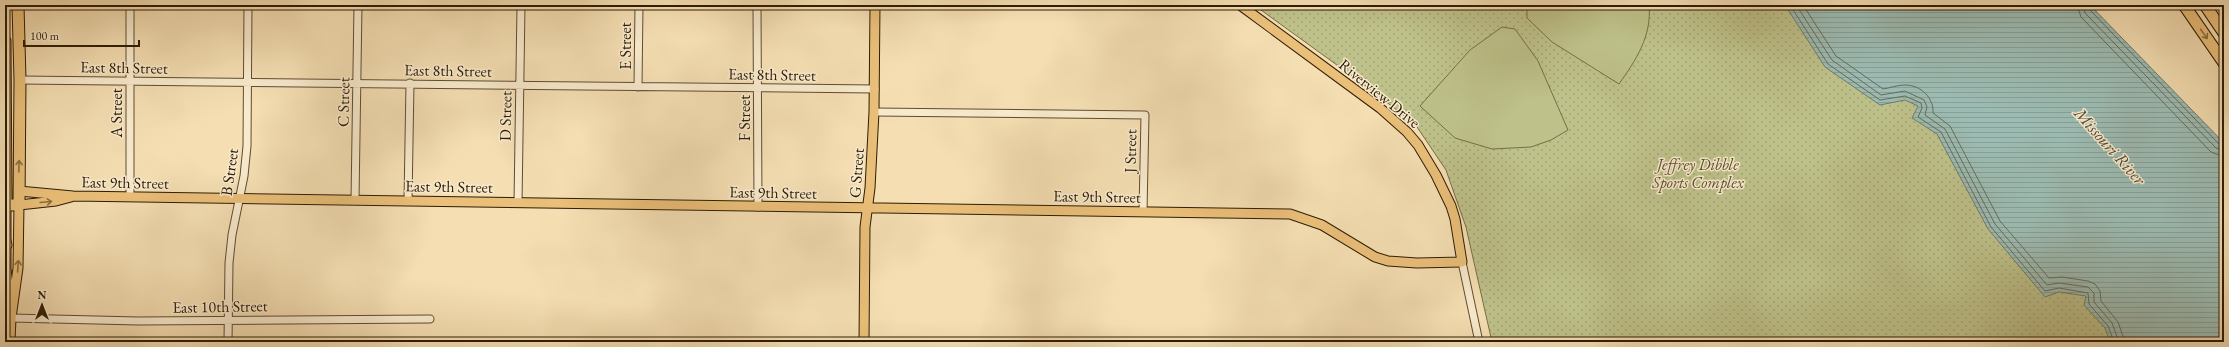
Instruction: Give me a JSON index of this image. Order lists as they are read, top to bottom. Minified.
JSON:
{"streets":{"main road":["Riverview Drive","G Street","East 9th Street"],"street":["E Street","East 8th Street","C Street","A Street","D Street","F Street","J Street","B Street","East 10th Street"]},"crossings":[["E Street","East 8th Street"],["East 8th Street","C Street"],["East 8th Street","A Street"],["East 8th Street","D Street"],["East 8th Street","F Street"],["East 8th Street","B Street"],["East 8th Street","G Street"],["Riverview Drive","East 9th Street"],["C Street","East 9th Street"],["A Street","East 9th Street"],["D Street","East 9th Street"],["F Street","East 9th Street"],["J Street","G Street"],["J Street","East 9th Street"],["B Street","East 9th Street"],["B Street","East 10th Street"],["G Street","East 9th Street"]],"water":["Missouri River"],"parks":["Jeffrey Dibble Sports Complex"],"scale_bar":"100 m","north":"top"}
